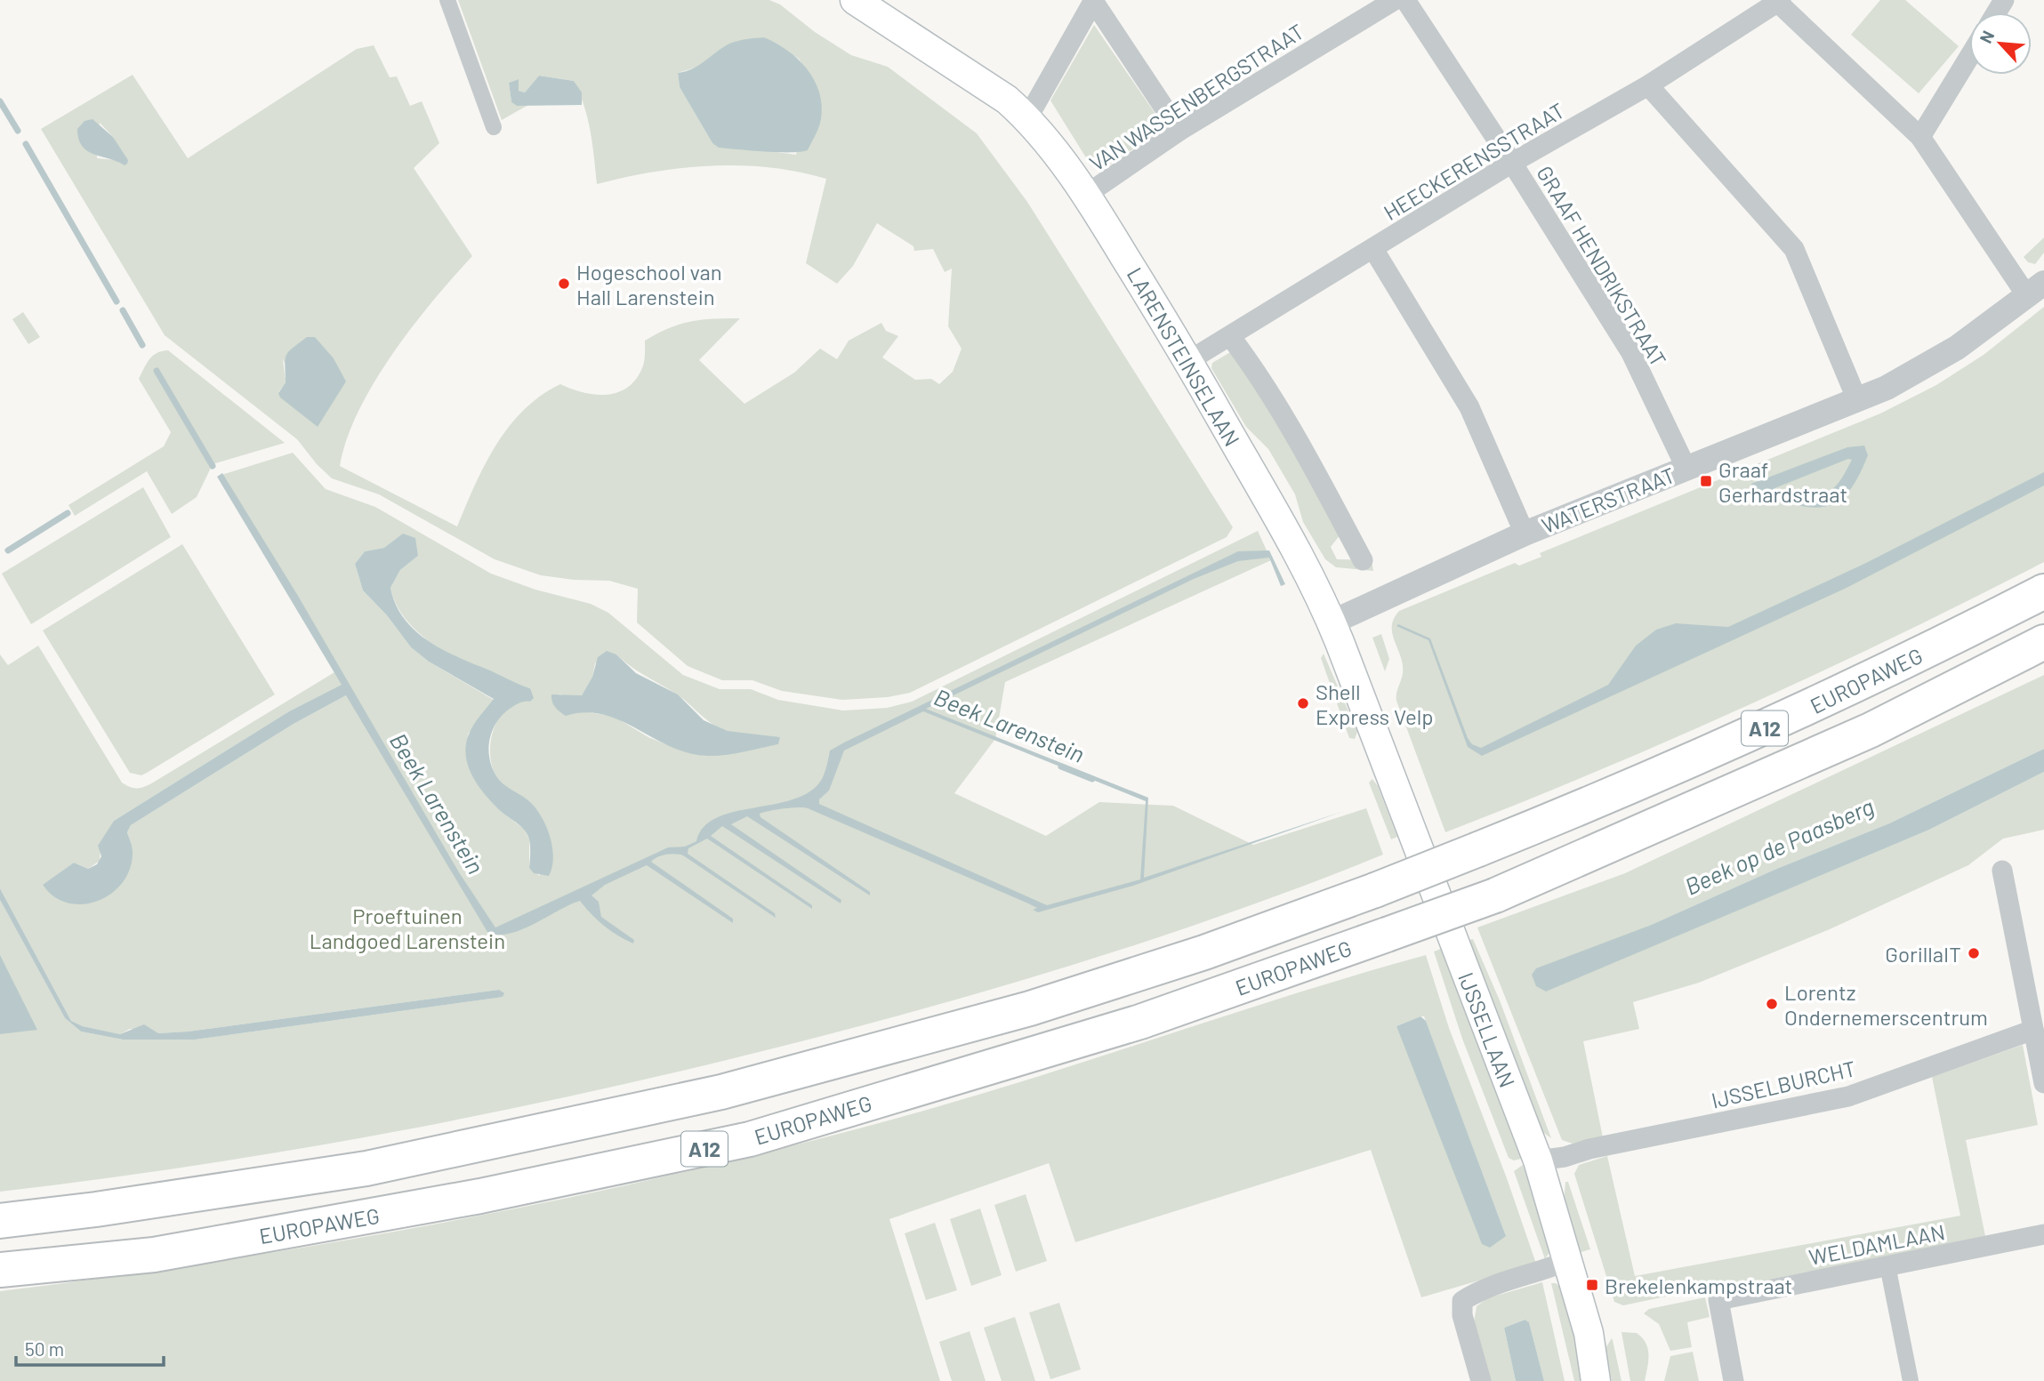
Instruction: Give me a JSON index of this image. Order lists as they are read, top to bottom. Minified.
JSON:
{"streets":{"highway":["EUROPAWEG","A12"],"main road":["LARENSTEINSELAAN","IJSSELLAAN"],"street":["VAN WASSENBERGSTRAAT","HEECKERENSSTRAAT","GRAAF HENDRIKSTRAAT","WATERSTRAAT","IJSSELBURCHT","WELDAMLAAN"]},"crossings":[["VAN WASSENBERGSTRAAT","LARENSTEINSELAAN"],["HEECKERENSSTRAAT","GRAAF HENDRIKSTRAAT"],["HEECKERENSSTRAAT","LARENSTEINSELAAN"],["GRAAF HENDRIKSTRAAT","WATERSTRAAT"],["LARENSTEINSELAAN","WATERSTRAAT"],["LARENSTEINSELAAN","IJSSELLAAN"],["IJSSELLAAN","IJSSELBURCHT"]],"water":["Beek Larenstein","Beek op de Paasberg"],"parks":["Proeftuinen Landgoed Larenstein"],"places":{"other":["Hogeschool van Hall Larenstein","Shell Express Velp","GorillaIT","Lorentz Ondernemerscentrum"],"transit":["Graaf Gerhardstraat","Brekelenkampstraat"]},"scale_bar":"50 m","north":"top left"}
